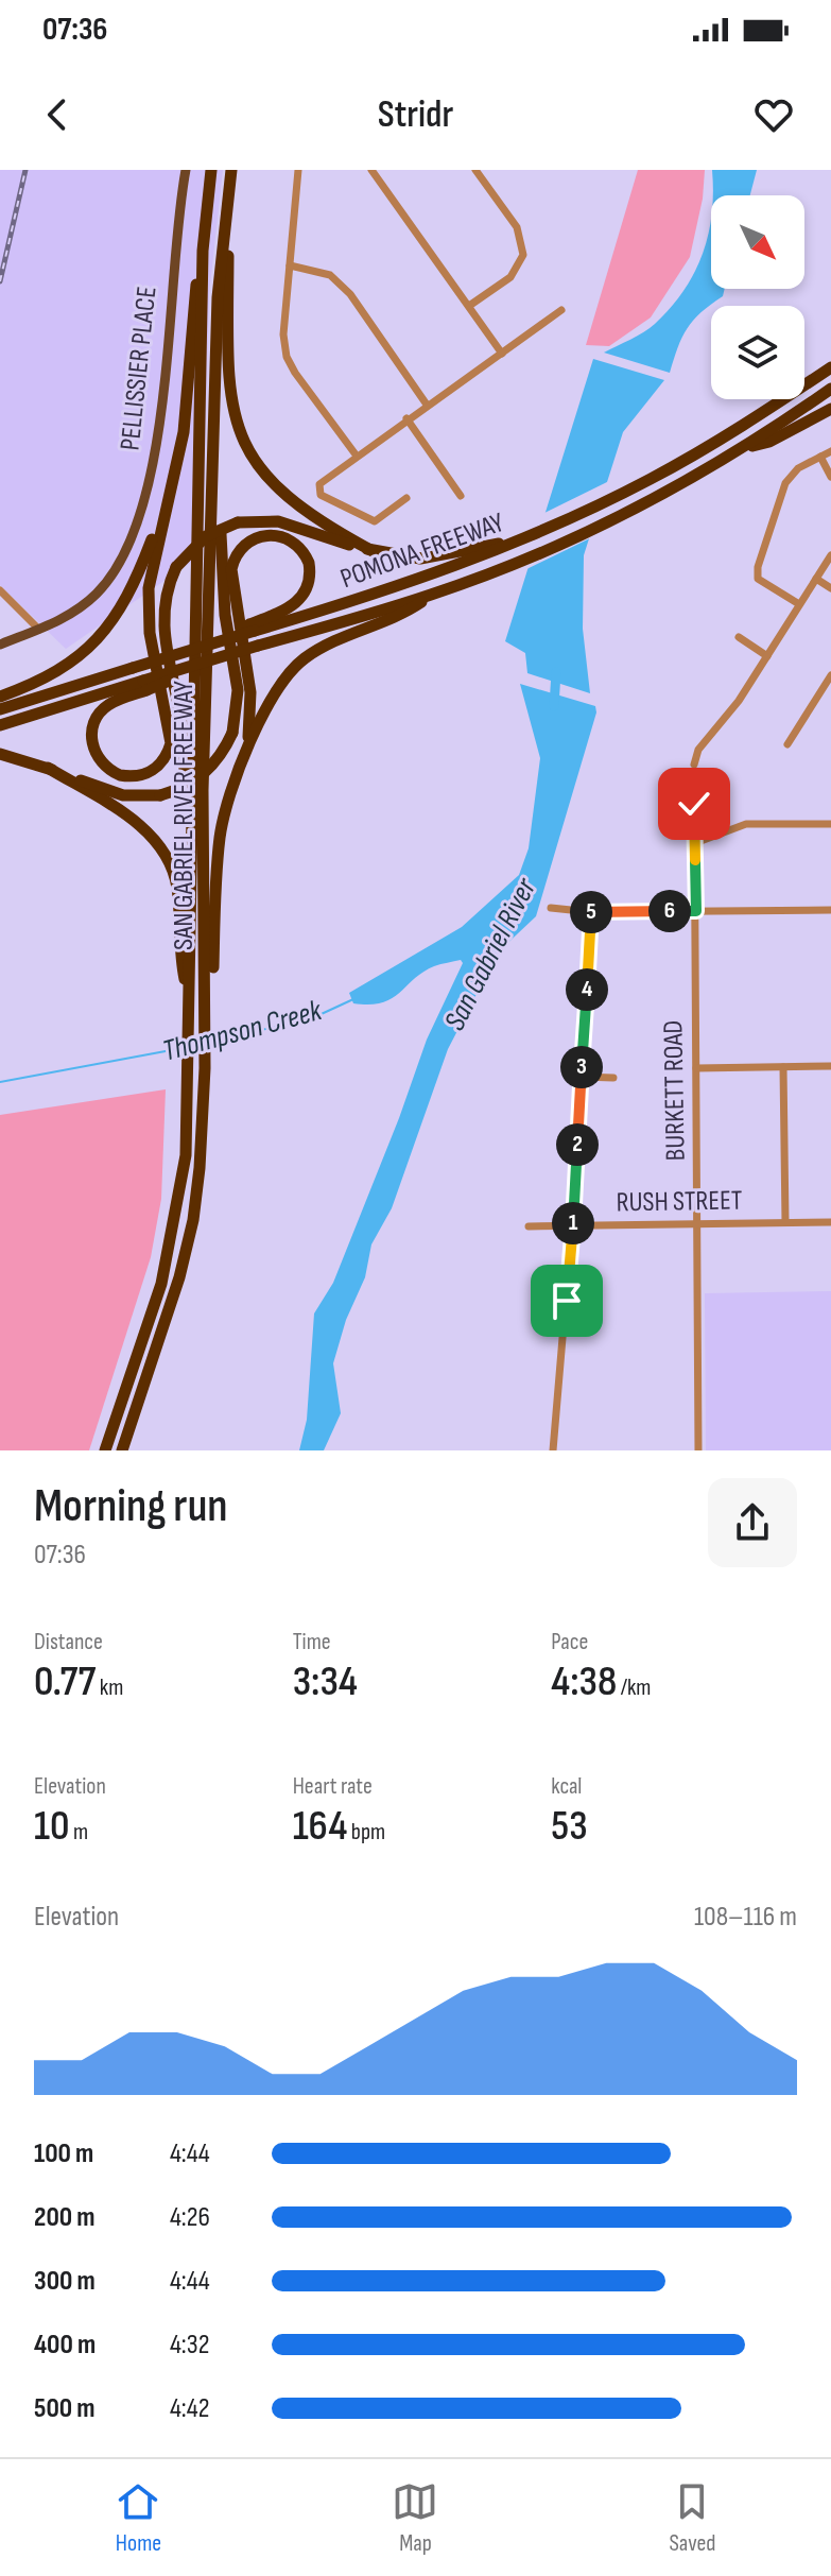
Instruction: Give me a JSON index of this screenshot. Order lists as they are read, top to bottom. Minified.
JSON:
{"streets":{"highway":["POMONA FREEWAY","SAN GABRIEL RIVER FREEWAY"],"main road":["PELLISSIER PLACE"],"street":["BURKETT ROAD","RUSH STREET"]},"crossings":[["BURKETT ROAD","RUSH STREET"]],"water":["San Gabriel River","Thompson Creek"],"north":"bottom right","page":{"status":"07:36","header":"Stridr","pins":["6","5","4","3","2","1"],"heading":["Morning run","07:36"],"stats":[["Distance","0.77 km"],["Time","3:34"],["Pace","4:38 /km"],["Elevation","10 m"],["Heart rate","164 bpm"],["kcal","53"]],"chart":["Elevation","108–116 m"],"list":[{"name":"100 m","note":"4:44"},{"name":"200 m","note":"4:26"},{"name":"300 m","note":"4:44"},{"name":"400 m","note":"4:32"},{"name":"500 m","note":"4:42"}],"tabs":["Home","Map","Saved"]}}
